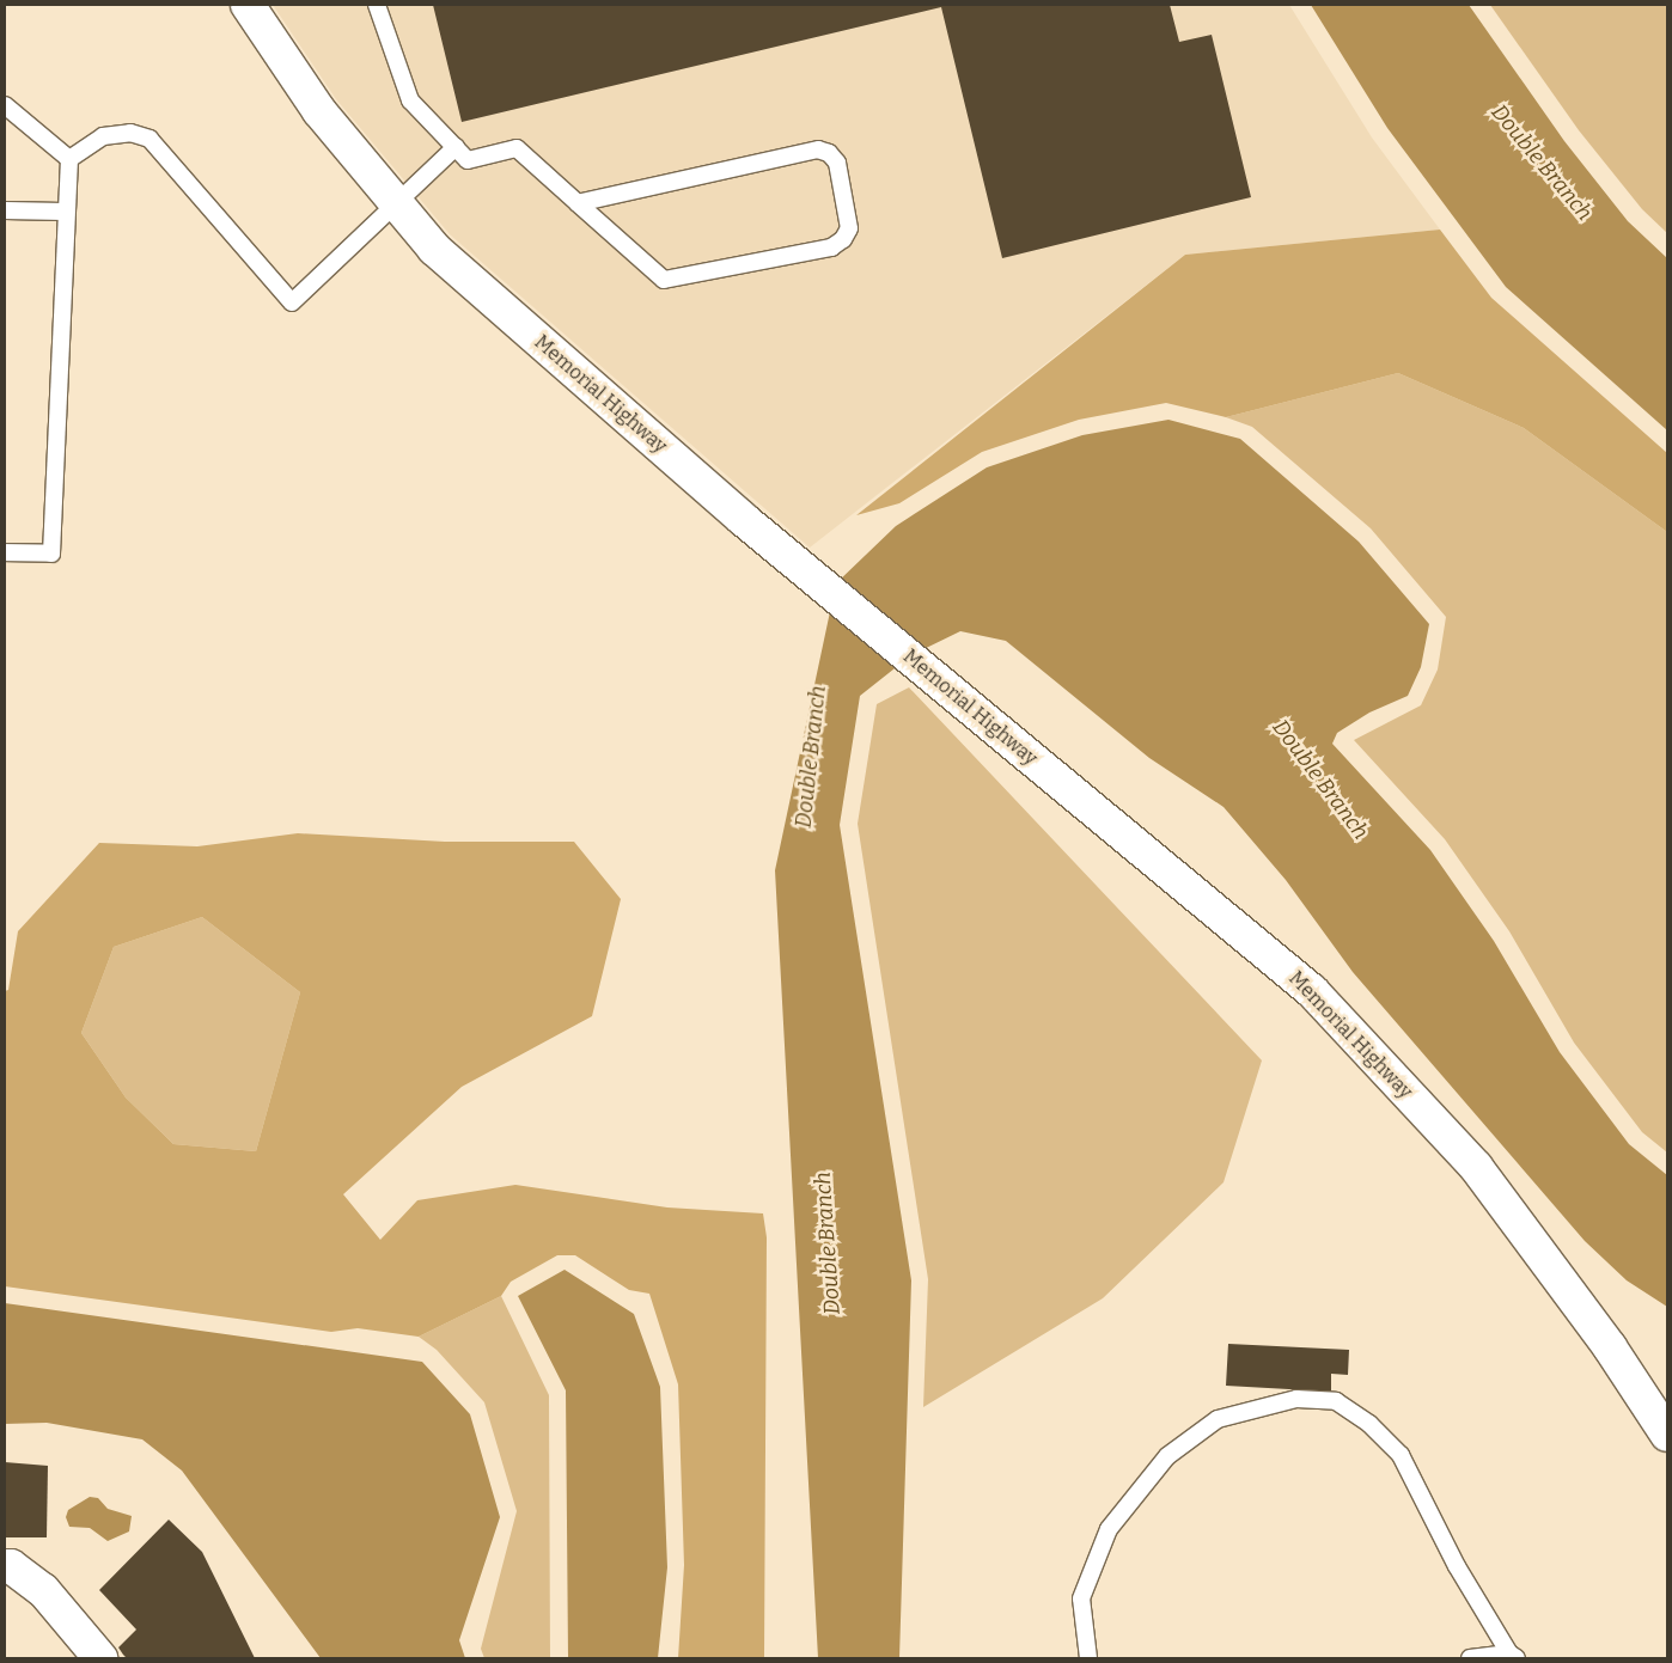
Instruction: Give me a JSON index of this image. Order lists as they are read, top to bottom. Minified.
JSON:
{"streets":{"street":["Memorial Highway"]},"water":["Double Branch"]}
